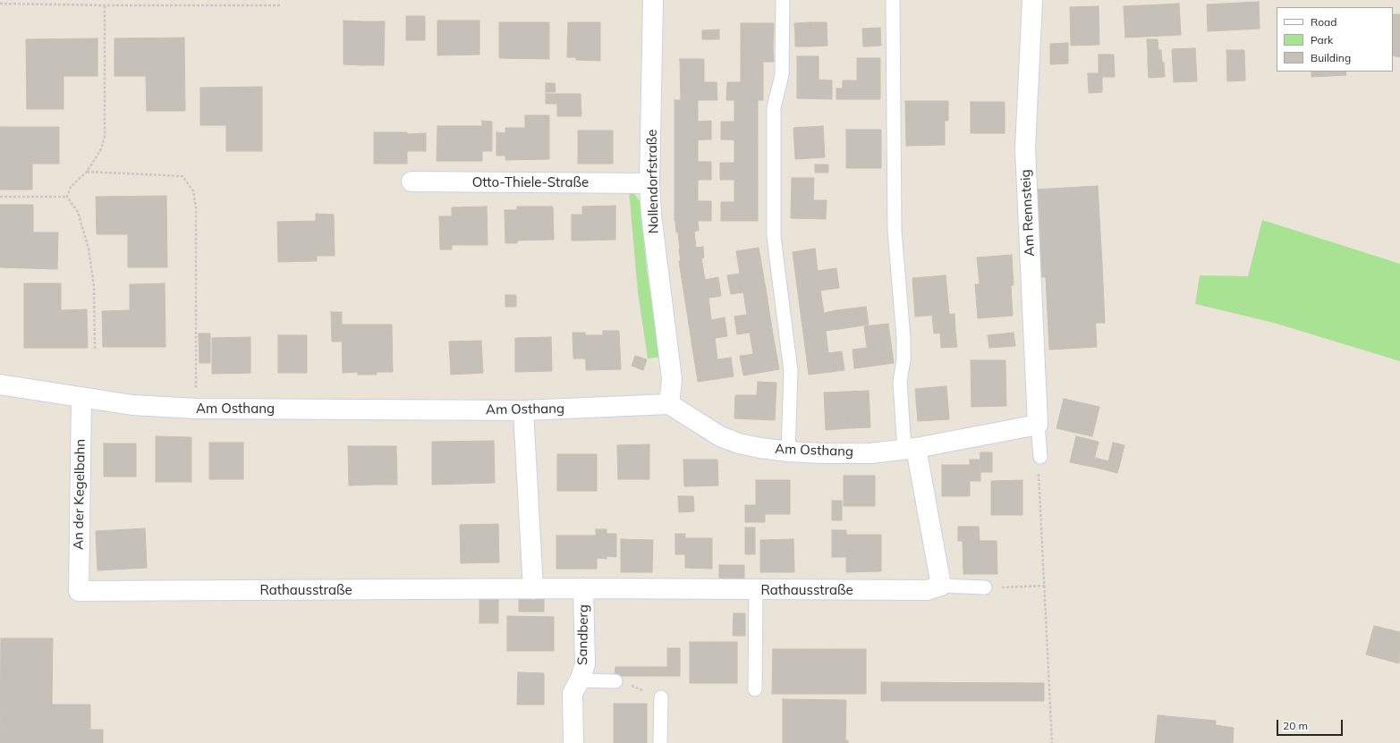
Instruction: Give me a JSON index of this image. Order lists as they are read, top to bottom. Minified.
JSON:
{"streets":{"street":["Nollendorfstraße","Otto-Thiele-Straße","Am Rennsteig","Am Osthang","An der Kegelbahn","Rathausstraße","Sandberg"]},"crossings":[["Nollendorfstraße","Otto-Thiele-Straße"],["Nollendorfstraße","Am Osthang"],["Am Rennsteig","Am Osthang"],["Am Osthang","An der Kegelbahn"],["An der Kegelbahn","Rathausstraße"],["Rathausstraße","Sandberg"]],"legend":["Road","Park","Building"],"scale_bar":"20 m"}
